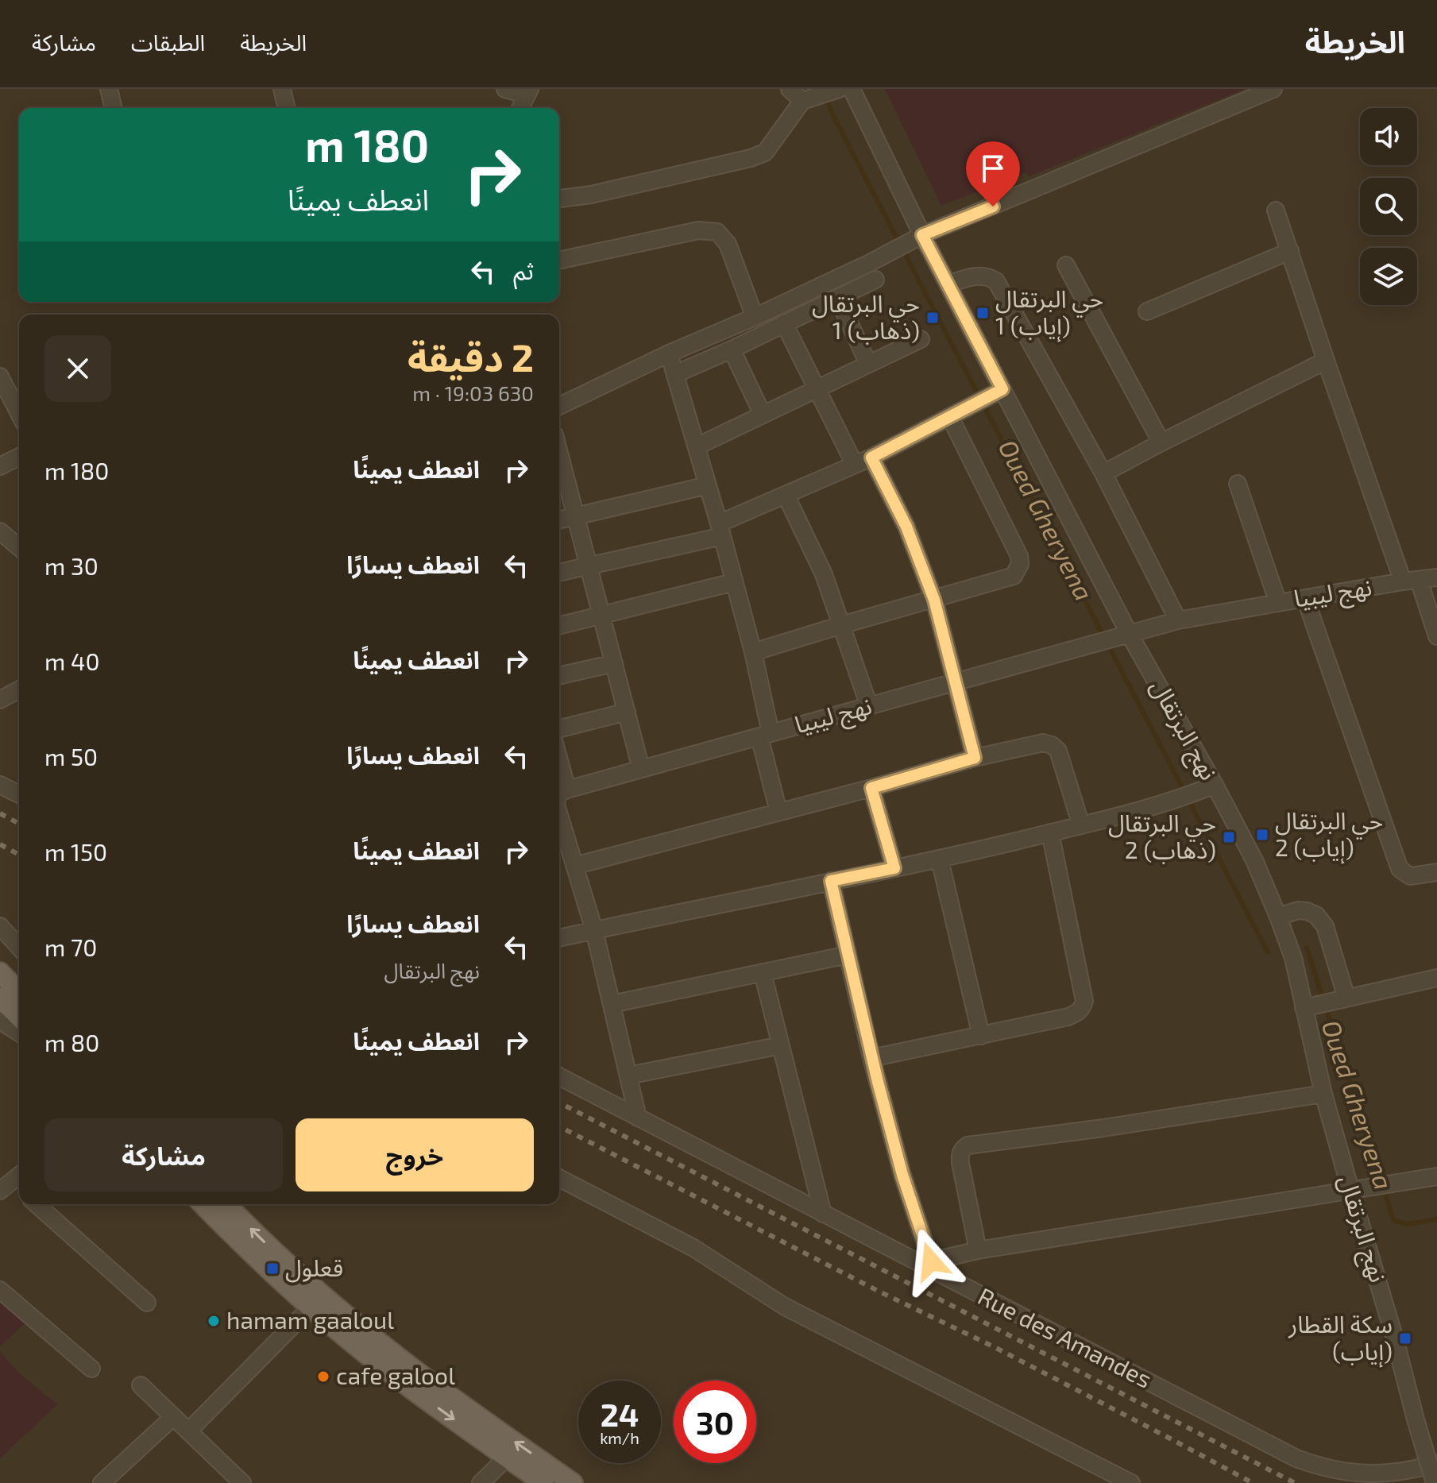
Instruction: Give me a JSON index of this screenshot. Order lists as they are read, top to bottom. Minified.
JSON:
{"streets":{"street":["نهج ليبيا","نهج البرتقال","Rue des Amandes"]},"crossings":[["نهج ليبيا","نهج البرتقال"]],"water":["Oued Gheryena"],"places":{"transit":["حي البرتقال 1 (إياب)","حي البرتقال 1 (ذهاب)","حي البرتقال 2 (إياب)","حي البرتقال 2 (ذهاب)","قعلول","سكة القطار (إياب)"],"other":["hamam gaaloul","cafe galool"]},"page":{"header":"الخريطة","nav":["الخريطة","الطبقات","مشاركة"],"turn":["180 m","انعطف يمينًا"],"then":"ثم","heading":["2 دقيقة","630 m · 19:03"],"list":[{"name":"انعطف يمينًا","value":"180 m"},{"name":"انعطف يسارًا","value":"30 m"},{"name":"انعطف يمينًا","value":"40 m"},{"name":"انعطف يسارًا","value":"50 m"},{"name":"انعطف يمينًا","value":"150 m"},{"name":"انعطف يسارًا","note":"نهج البرتقال","value":"70 m"},{"name":"انعطف يمينًا","value":"80 m"}],"buttons":["خروج","مشاركة"],"speed":"24 km/h","limit":"30"}}
